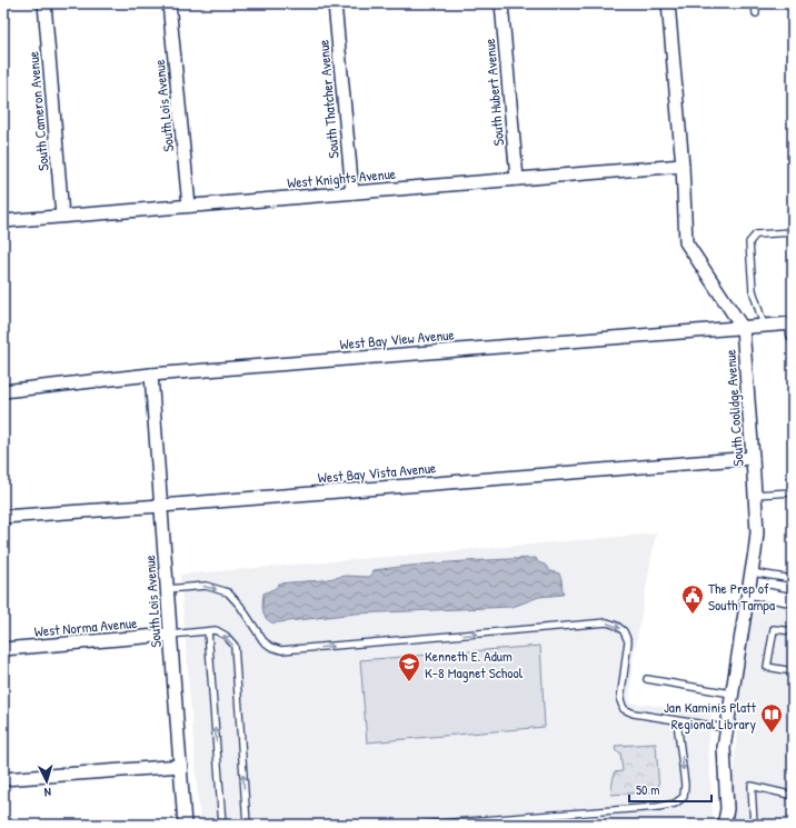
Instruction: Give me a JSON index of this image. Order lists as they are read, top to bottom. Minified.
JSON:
{"streets":{"street":["South Hubert Avenue","South Thatcher Avenue","South Lois Avenue","South Cameron Avenue","West Knights Avenue","West Bay View Avenue","South Coolidge Avenue","West Bay Vista Avenue","West Norma Avenue"]},"crossings":[["South Hubert Avenue","West Knights Avenue"],["South Thatcher Avenue","West Knights Avenue"],["South Lois Avenue","West Knights Avenue"],["South Lois Avenue","West Bay View Avenue"],["South Lois Avenue","West Bay Vista Avenue"],["South Lois Avenue","West Norma Avenue"],["South Cameron Avenue","West Knights Avenue"],["West Knights Avenue","South Coolidge Avenue"],["West Bay View Avenue","South Coolidge Avenue"],["South Coolidge Avenue","West Bay Vista Avenue"]],"places":{"public building":["The Prep of South Tampa"],"school or university":["Kenneth E. Adum K-8 Magnet School"],"library":["Jan Kaminis Platt Regional Library"]},"scale_bar":"50 m","north":"bottom"}
